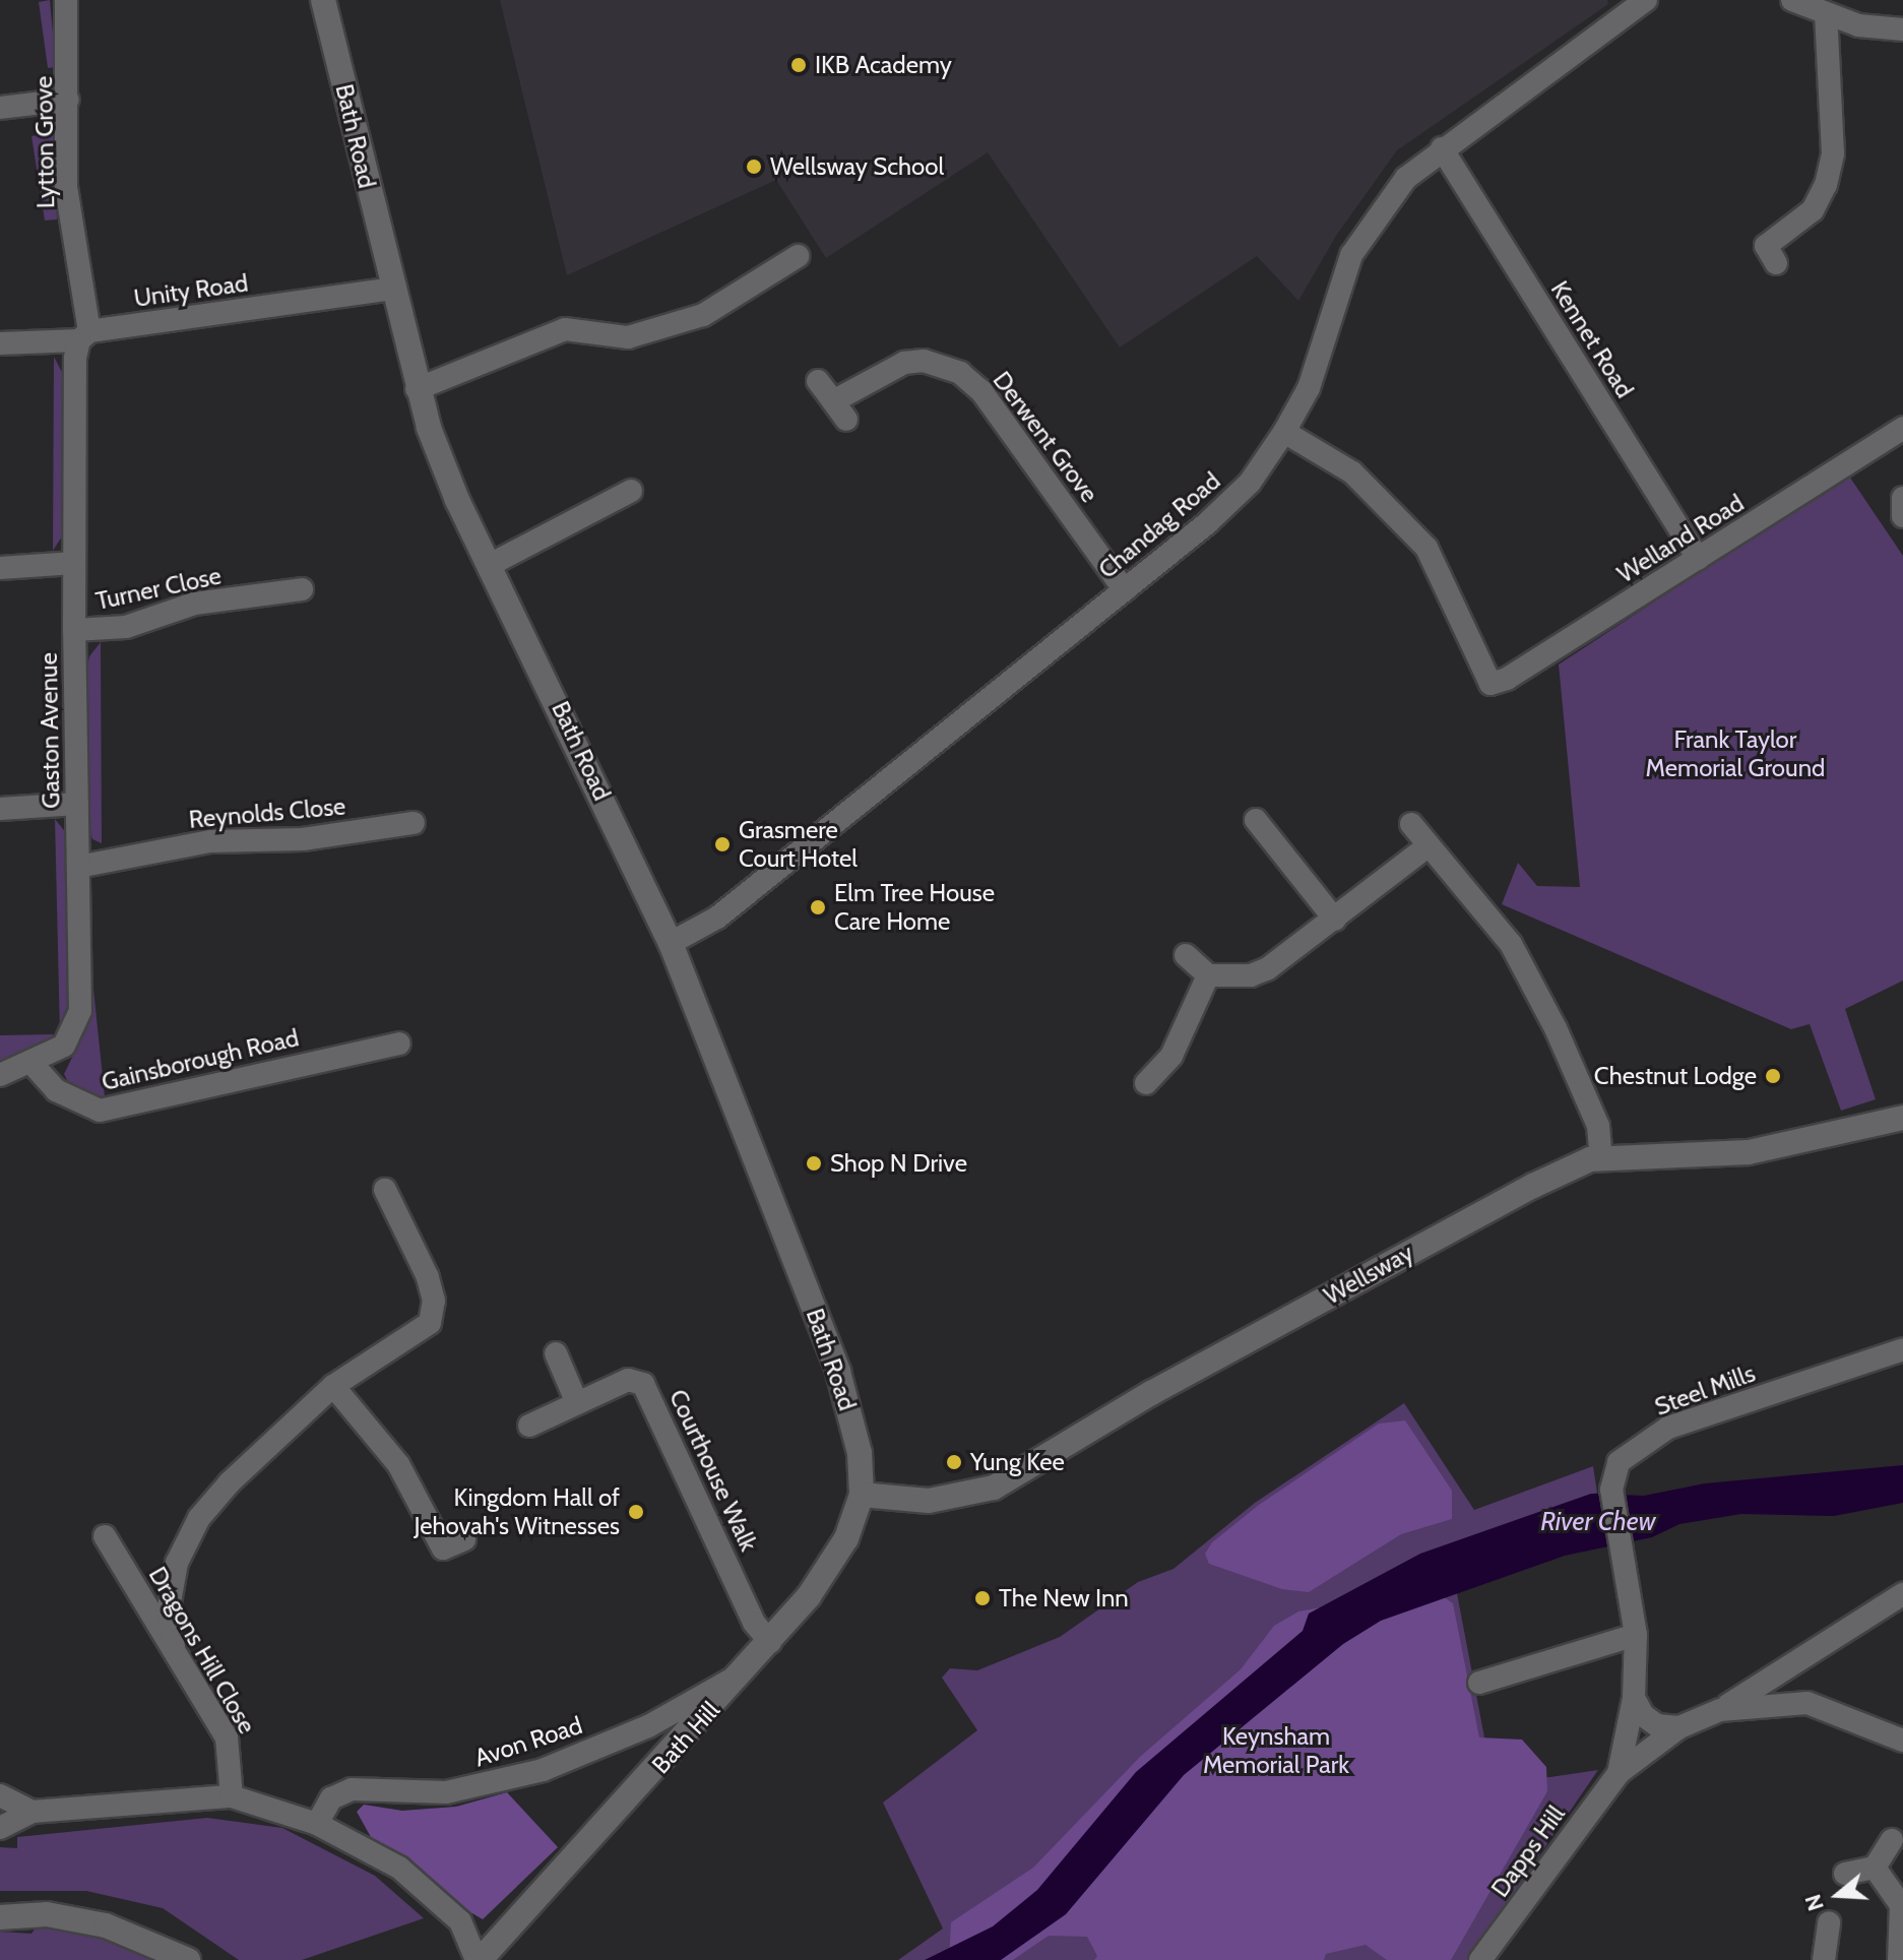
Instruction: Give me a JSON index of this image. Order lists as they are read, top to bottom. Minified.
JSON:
{"streets":{"main road":["Bath Road","Wellsway","Bath Hill"],"street":["Lytton Grove","Unity Road","Kennet Road","Derwent Grove","Chandag Road","Welland Road","Turner Close","Gaston Avenue","Reynolds Close","Gainsborough Road","Steel Mills","Courthouse Walk","Dragons Hill Close","Avon Road","Dapps Hill"]},"crossings":[["Bath Road","Unity Road"],["Bath Road","Chandag Road"],["Bath Road","Wellsway"],["Bath Road","Bath Hill"],["Lytton Grove","Unity Road"],["Lytton Grove","Gaston Avenue"],["Unity Road","Gaston Avenue"],["Kennet Road","Chandag Road"],["Kennet Road","Welland Road"],["Derwent Grove","Chandag Road"],["Chandag Road","Welland Road"],["Turner Close","Gaston Avenue"],["Gaston Avenue","Reynolds Close"],["Gaston Avenue","Gainsborough Road"],["Wellsway","Bath Hill"],["Steel Mills","Dapps Hill"],["Courthouse Walk","Bath Hill"],["Bath Hill","Avon Road"]],"water":["River Chew"],"parks":["Frank Taylor Memorial Ground","Keynsham Memorial Park"],"places":["IKB Academy","Wellsway School","Grasmere Court Hotel","Elm Tree House Care Home","Chestnut Lodge","Shop N Drive","Yung Kee","Kingdom Hall of Jehovah's Witnesses","The New Inn"],"north":"left"}
